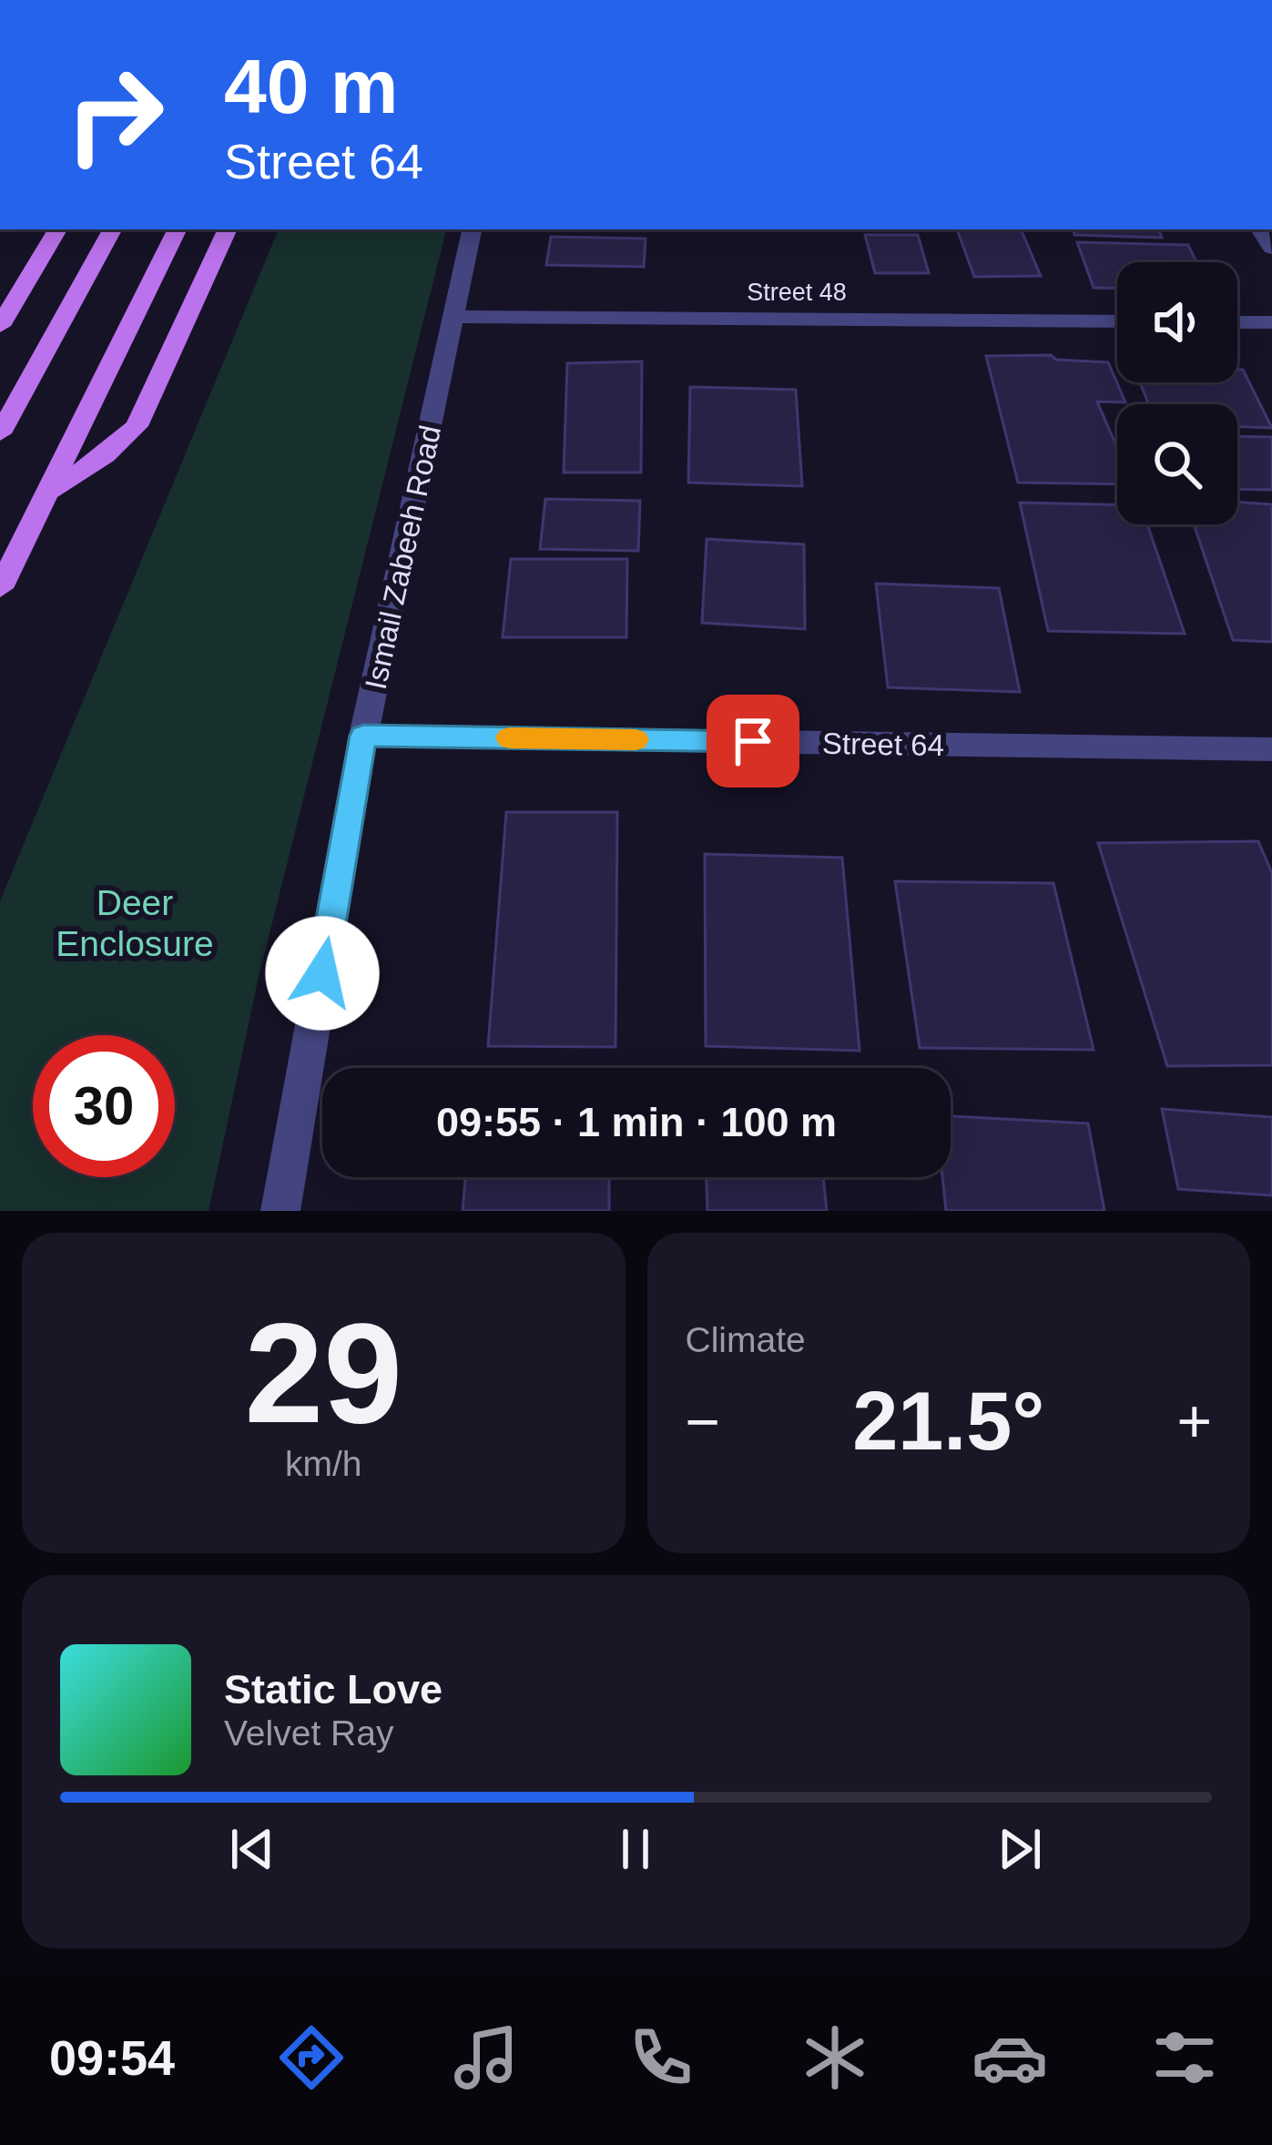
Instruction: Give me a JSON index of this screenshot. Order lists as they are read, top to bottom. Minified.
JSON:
{"streets":{"street":["Street 48","Ismail Zabeeh Road","Street 64"]},"crossings":[["Street 48","Ismail Zabeeh Road"],["Ismail Zabeeh Road","Street 64"]],"parks":["Deer Enclosure"],"page":{"turn":["40 m","Street 64"],"limit":"30","trip":"09:55 · 1 min · 100 m","tile":[["29","km/h"],"Climate"],"heat":["−","21.5°","+"],"song":["Static Love","Velvet Ray"],"tabs":"09:54"}}
